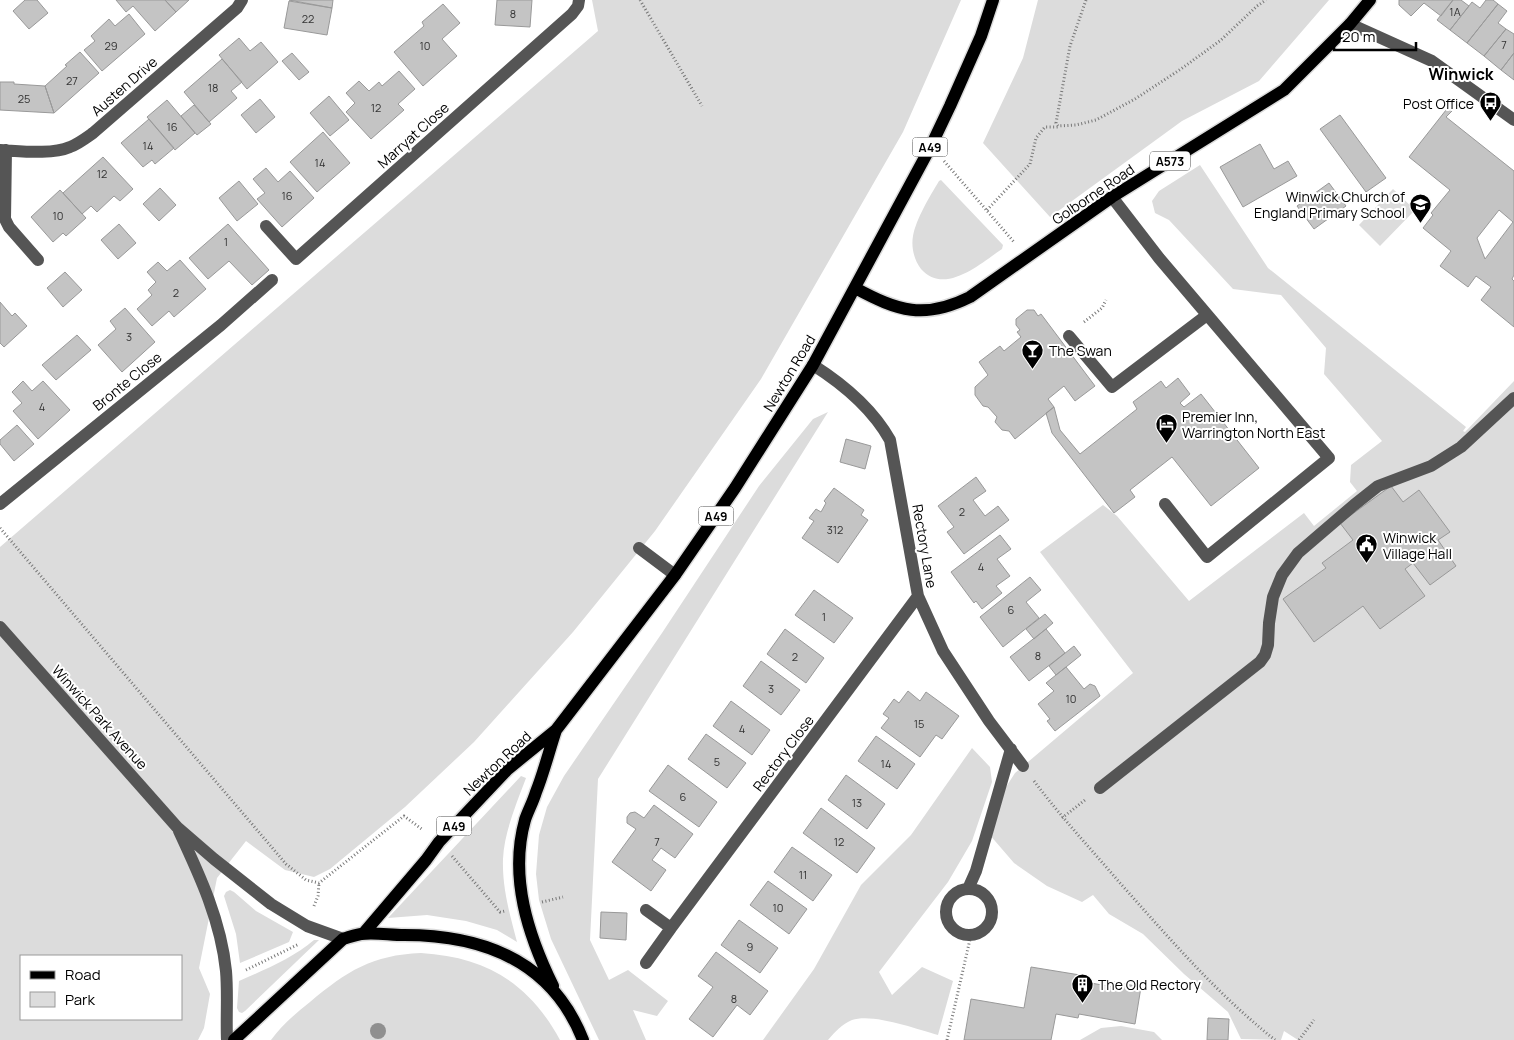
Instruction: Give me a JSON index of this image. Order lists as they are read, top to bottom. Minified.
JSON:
{"streets":{"main road":["A49","A573","Golborne Road","Newton Road"],"street":["Austen Drive","Marryat Close","Bronte Close","Rectory Lane","Winwick Park Avenue","Rectory Close"]},"crossings":[["A49","Newton Road"],["A49","Winwick Park Avenue"],["Golborne Road","Newton Road"],["Newton Road","Rectory Lane"],["Rectory Lane","Rectory Close"]],"districts":["Winwick"],"places":{"bus stop":["Post Office"],"school or university":["Winwick Church of England Primary School"],"bar":["The Swan"],"hotel":["Premier Inn, Warrington North East"],"public building":["Winwick Village Hall"],"building":["The Old Rectory"]},"house_numbers":["1A","8","22","7","29","10","27","18","25","12","16","14","14","12","16","10","1","2","3","4","2","312","4","6","1","8","2","3","10","15","4","5","14","6","13","7","12","11","10","9","8"],"legend":["Road","Park"],"scale_bar":"20 m"}
